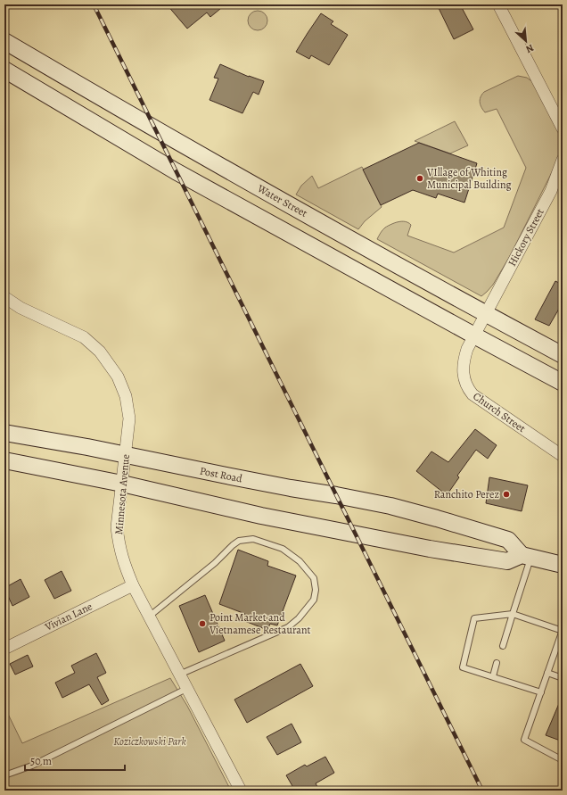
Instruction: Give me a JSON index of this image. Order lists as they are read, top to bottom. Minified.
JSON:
{"streets":{"main road":["Water Street","Post Road"],"street":["Hickory Street","Church Street","Minnesota Avenue","Vivian Lane"]},"crossings":[["Water Street","Hickory Street"],["Water Street","Church Street"],["Hickory Street","Church Street"],["Post Road","Minnesota Avenue"],["Minnesota Avenue","Vivian Lane"]],"parks":["Koziczkowski Park"],"places":["VIllage of Whiting Municipal Building","Ranchito Perez","Point Market and Vietnamese Restaurant"],"scale_bar":"50 m","north":"bottom right"}
